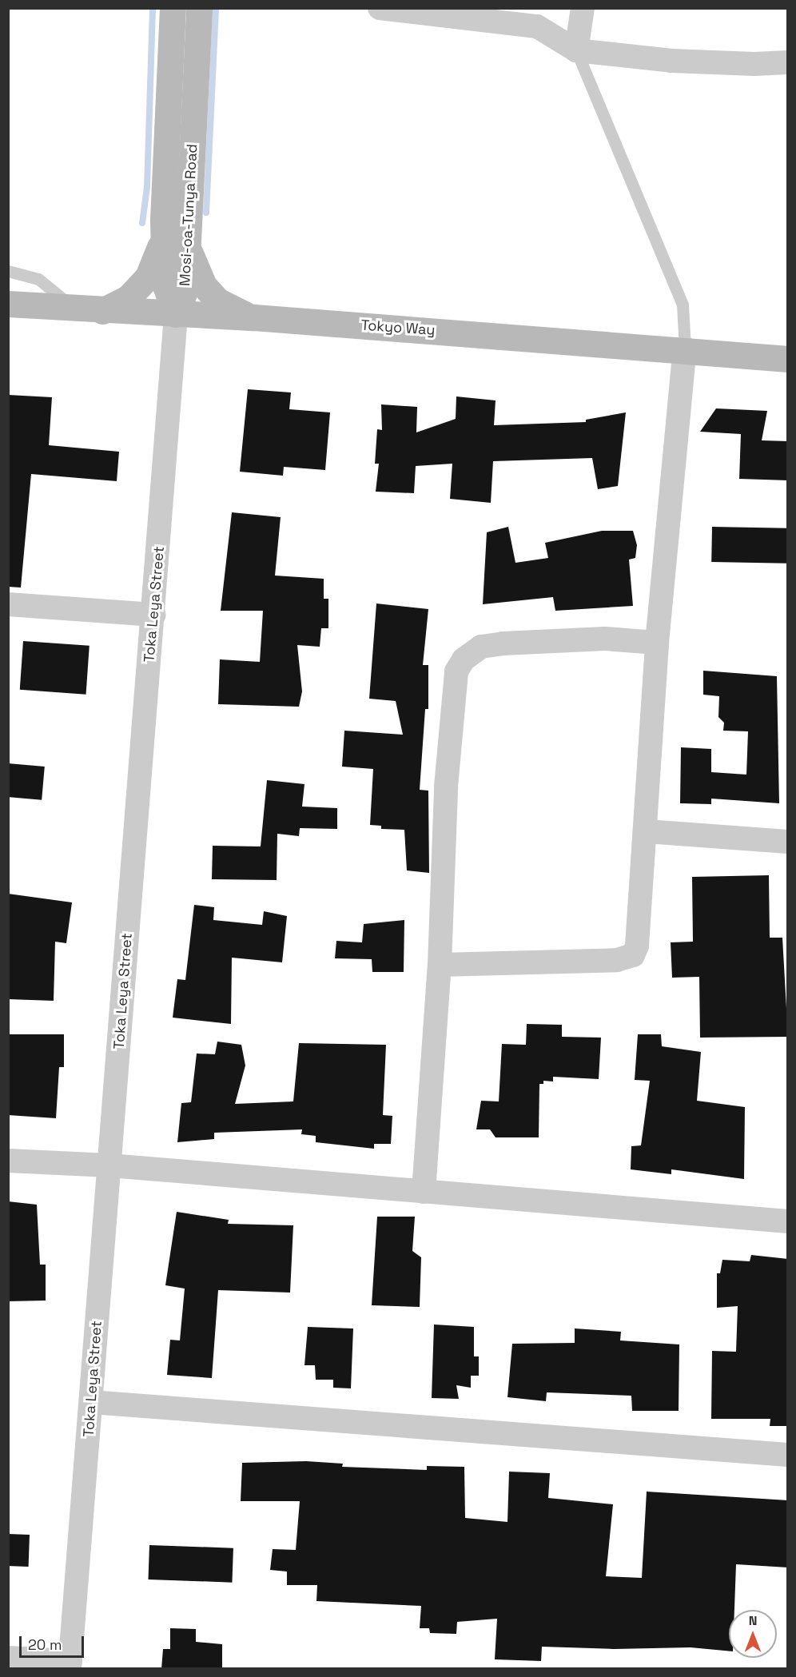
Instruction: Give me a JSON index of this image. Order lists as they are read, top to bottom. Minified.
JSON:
{"streets":{"main road":["Mosi-oa-Tunya Road","Tokyo Way"],"street":["Toka Leya Street"]},"crossings":[["Mosi-oa-Tunya Road","Tokyo Way"],["Mosi-oa-Tunya Road","Toka Leya Street"],["Tokyo Way","Toka Leya Street"]],"scale_bar":"20 m","north":"top"}
